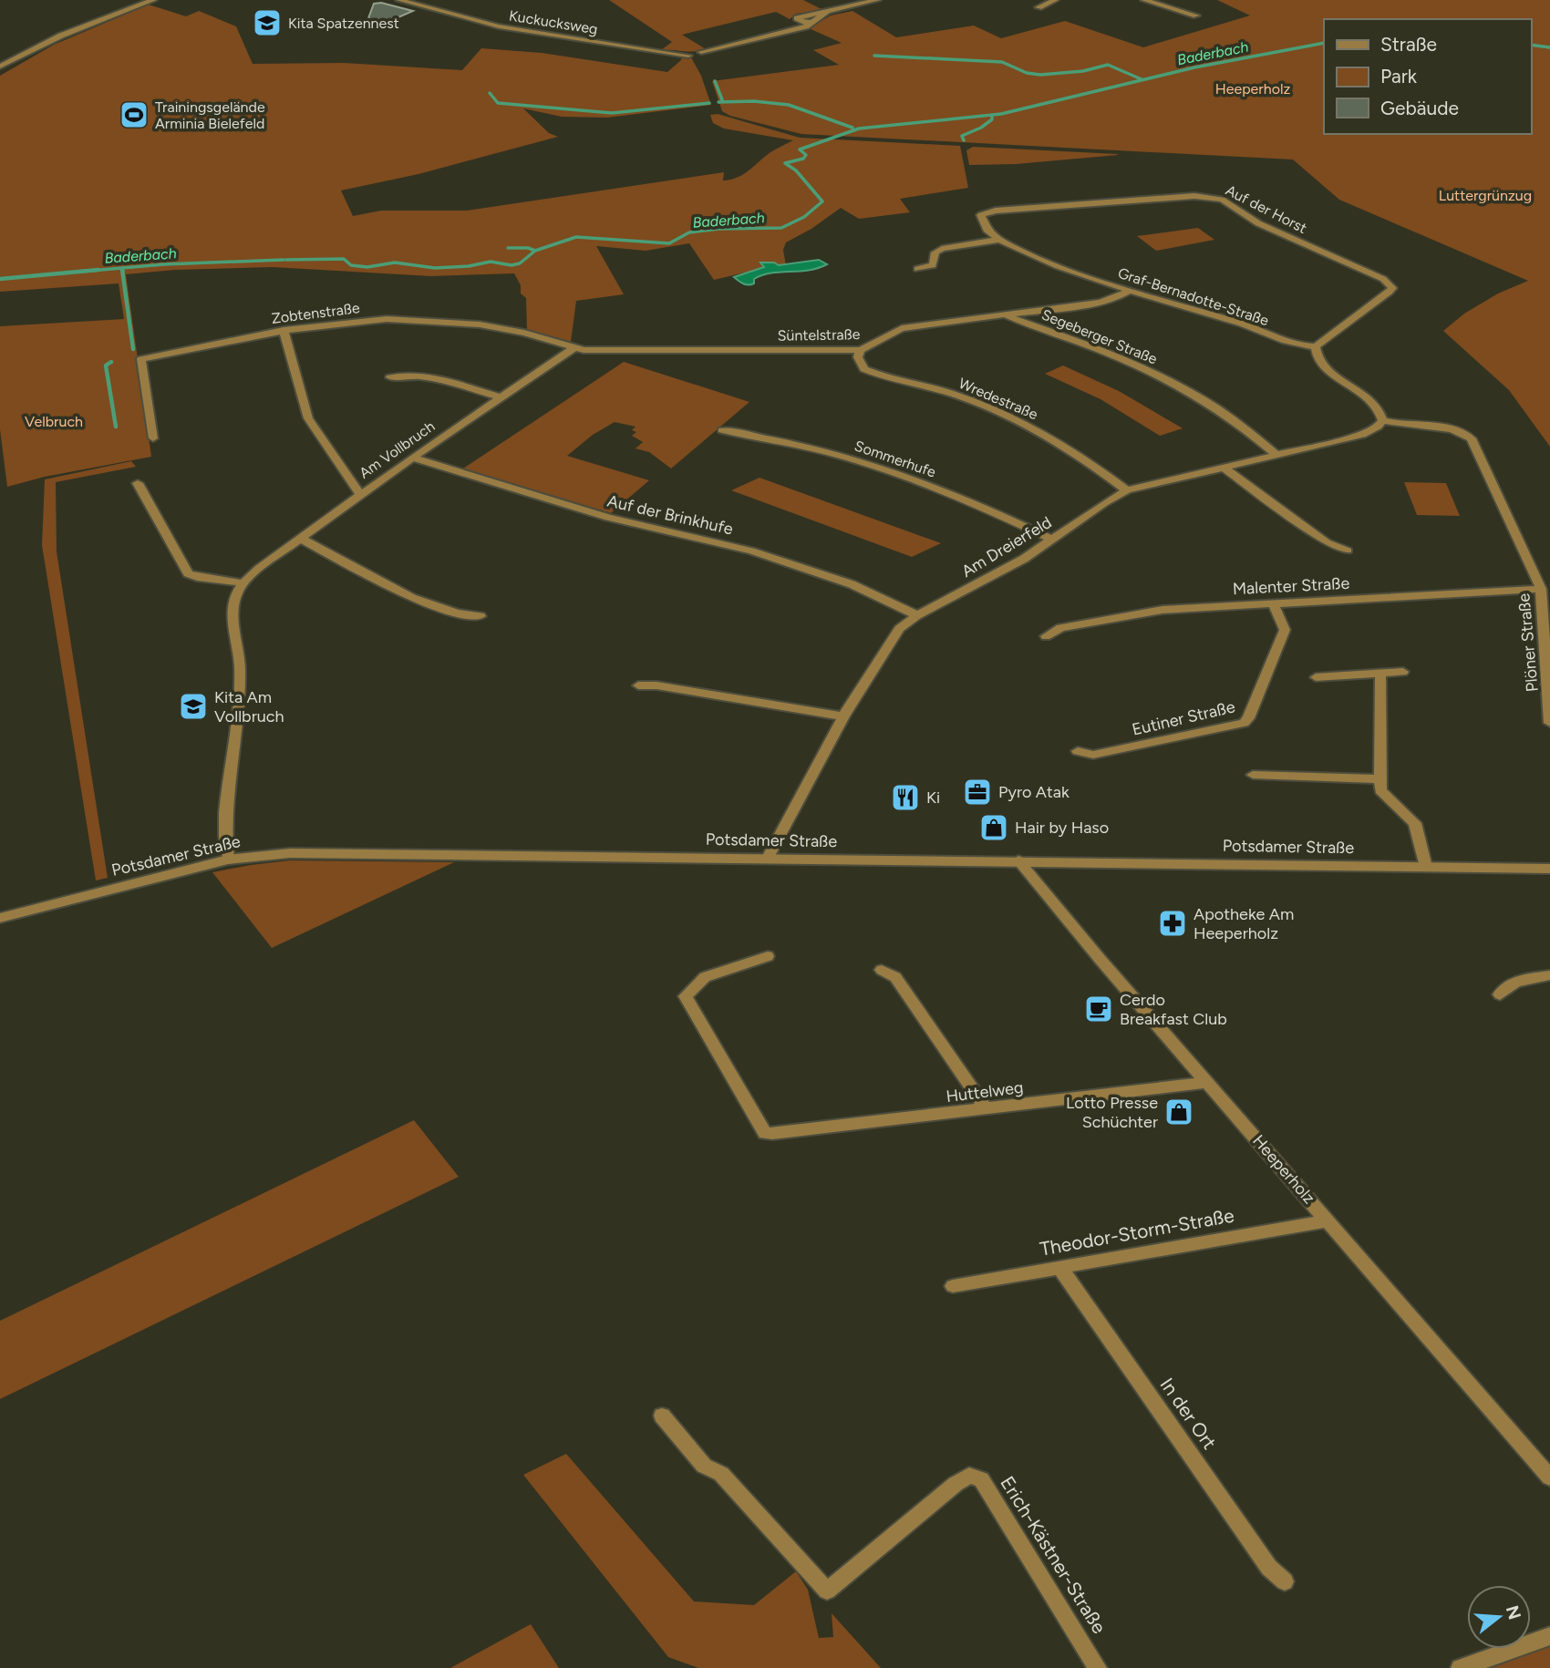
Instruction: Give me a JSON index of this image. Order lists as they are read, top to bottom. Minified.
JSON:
{"streets":{"street":["Kuckucksweg","Auf der Horst","Graf-Bernadotte-Straße","Zobtenstraße","Süntelstraße","Segeberger Straße","Wredestraße","Am Vollbruch","Sommerhufe","Auf der Brinkhufe","Am Dreierfeld","Malenter Straße","Plöner Straße","Eutiner Straße","Potsdamer Straße","Huttelweg","Heeperholz","Theodor-Storm-Straße","In der Ort","Erich-Kästner-Straße"]},"crossings":[["Auf der Horst","Graf-Bernadotte-Straße"],["Graf-Bernadotte-Straße","Süntelstraße"],["Zobtenstraße","Süntelstraße"],["Zobtenstraße","Am Vollbruch"],["Süntelstraße","Segeberger Straße"],["Süntelstraße","Wredestraße"],["Süntelstraße","Am Vollbruch"],["Segeberger Straße","Am Dreierfeld"],["Wredestraße","Am Dreierfeld"],["Am Vollbruch","Auf der Brinkhufe"],["Sommerhufe","Am Dreierfeld"],["Auf der Brinkhufe","Am Dreierfeld"],["Am Dreierfeld","Plöner Straße"],["Am Dreierfeld","Potsdamer Straße"],["Malenter Straße","Plöner Straße"],["Malenter Straße","Eutiner Straße"],["Potsdamer Straße","Heeperholz"],["Huttelweg","Heeperholz"],["Heeperholz","Theodor-Storm-Straße"],["Theodor-Storm-Straße","In der Ort"]],"water":["Baderbach"],"parks":["Heeperholz","Luttergrünzug","Velbruch"],"places":{"school or university":["Kita Spatzennest","Kita Am Vollbruch"],"sports":["Trainingsgelände Arminia Bielefeld"],"office":["Pyro Atak"],"restaurant":["Ki"],"shop":["Hair by Haso","Lotto Presse Schüchter"],"pharmacy":["Apotheke Am Heeperholz"],"cafe":["Cerdo Breakfast Club"]},"legend":["Straße","Park","Gebäude"],"north":"right"}
